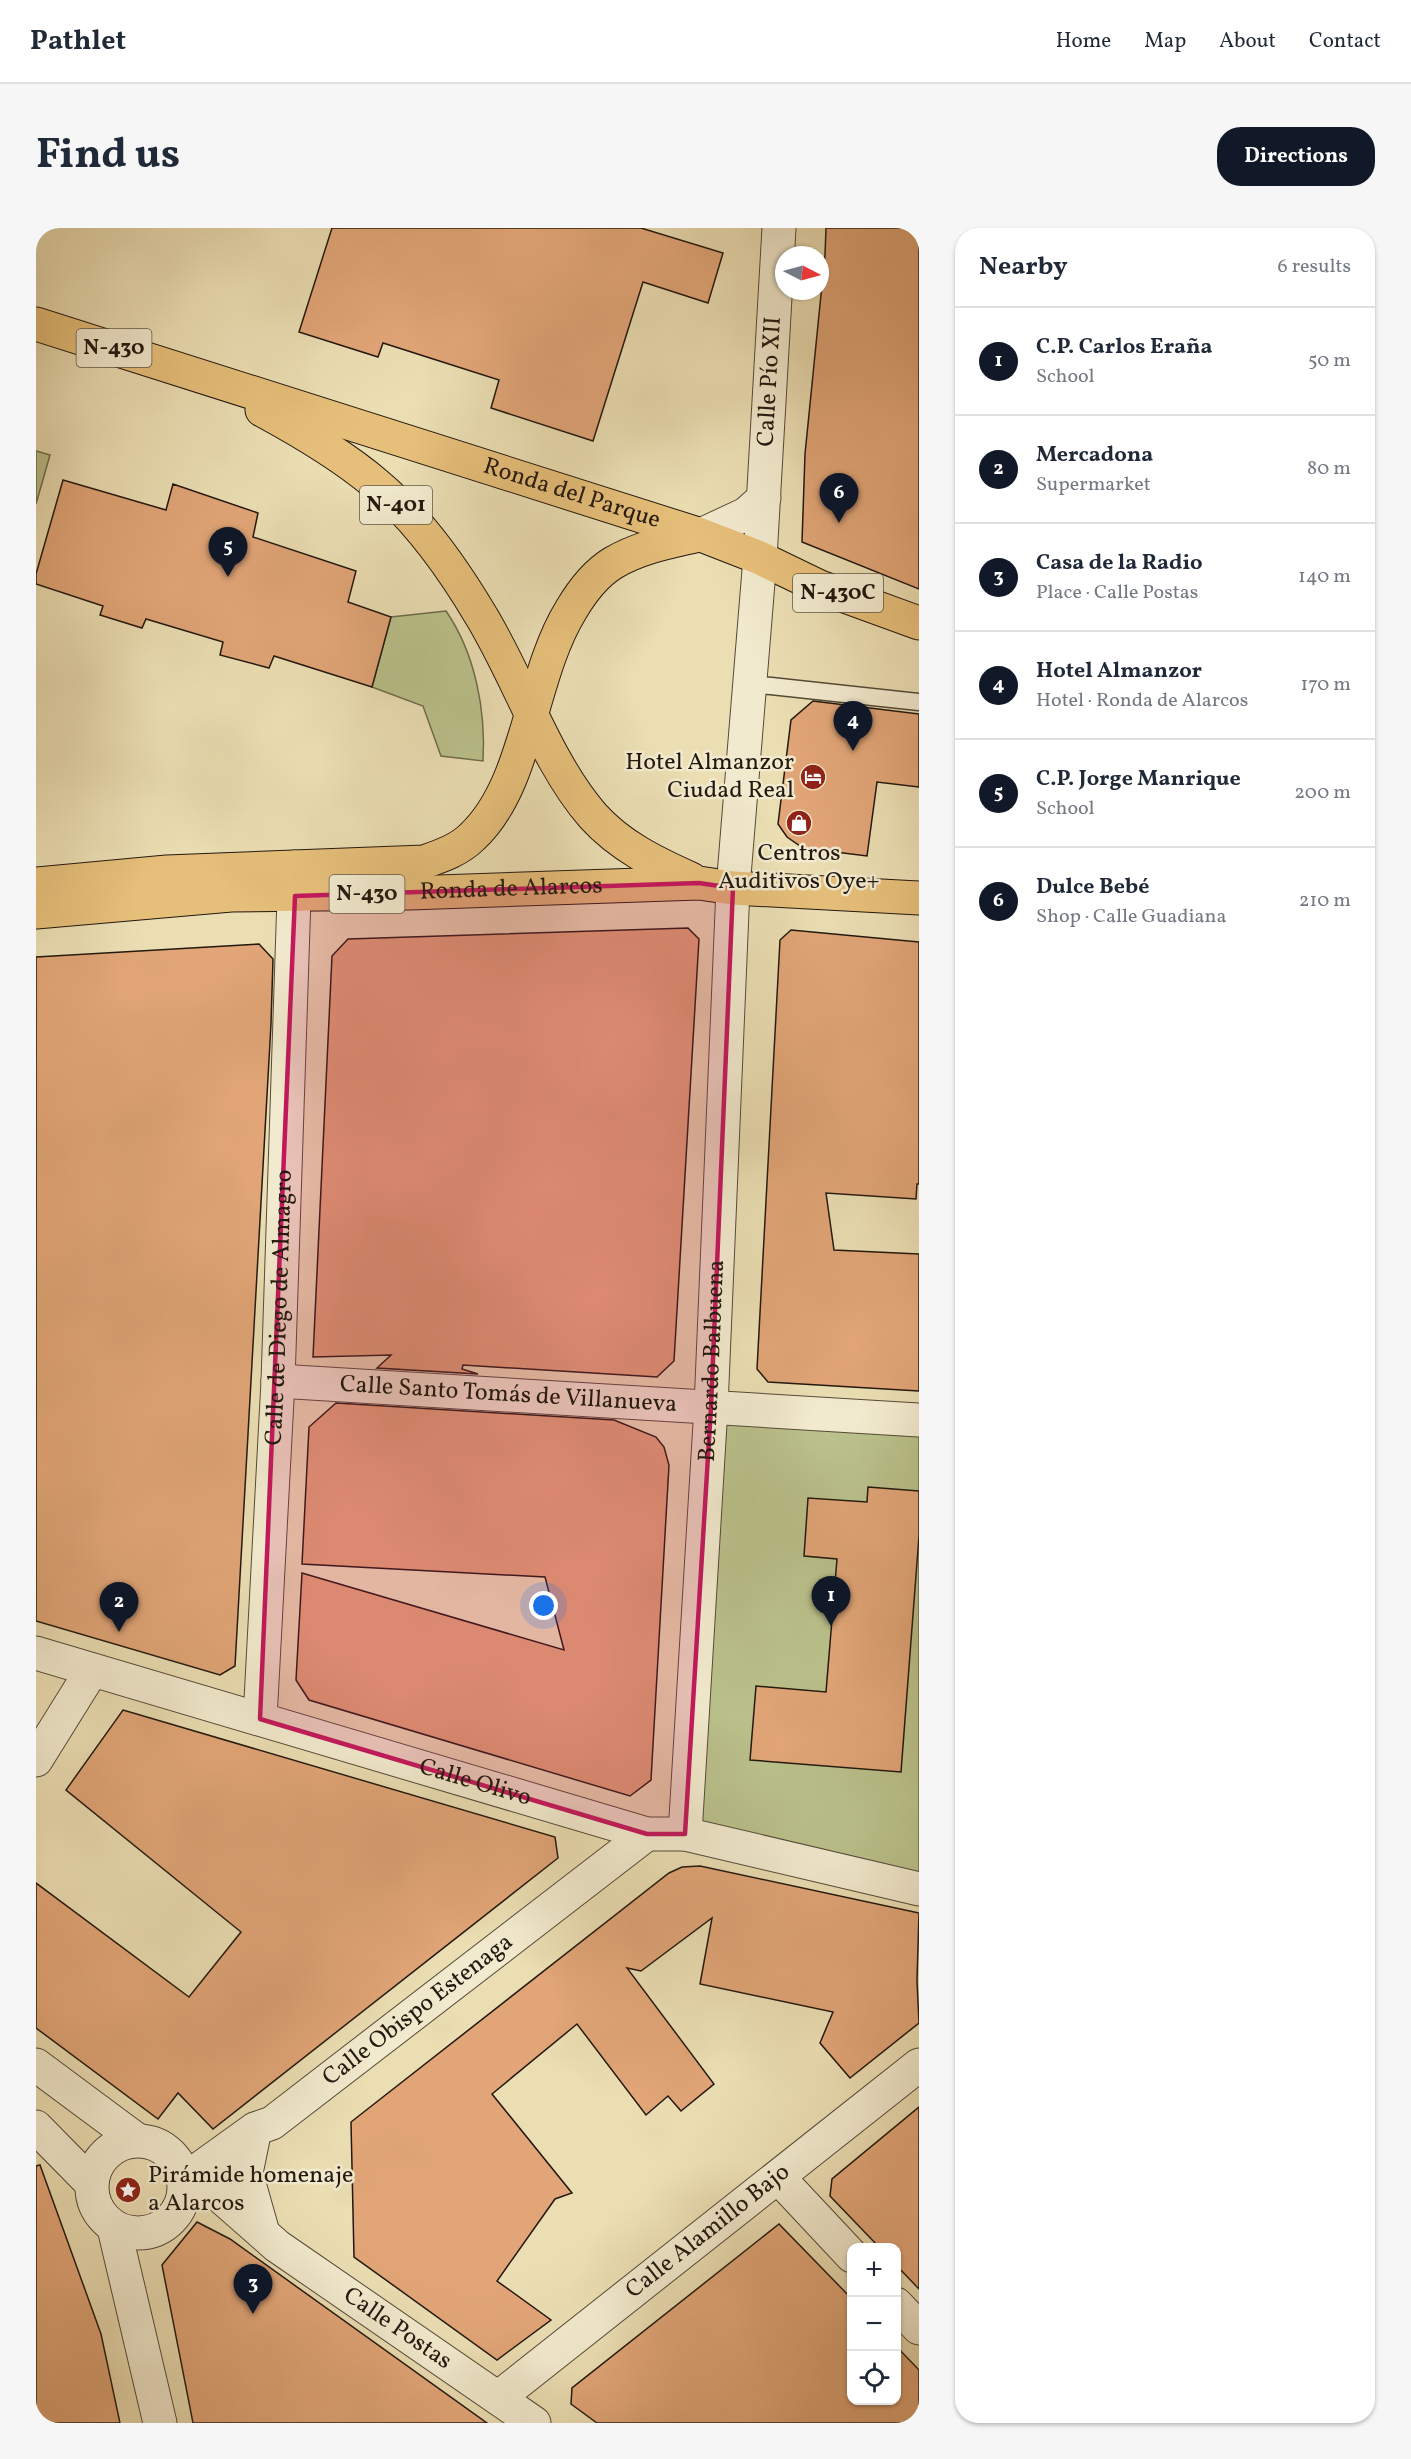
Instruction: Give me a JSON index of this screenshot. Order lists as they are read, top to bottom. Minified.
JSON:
{"streets":{"highway":["N-430","Ronda del Parque","N-401","N-430C","Ronda de Alarcos"],"street":["Calle Pío XII","Calle de Diego de Almagro","Bernardo Balbuena","Calle Santo Tomás de Villanueva","Calle Olivo","Calle Obispo Estenaga","Calle Alamillo Bajo","Calle Postas"]},"crossings":[["Calle Pío XII","N-430C"],["Calle Pío XII","Bernardo Balbuena"],["Ronda del Parque","Ronda de Alarcos"],["Ronda de Alarcos","Calle de Diego de Almagro"],["Calle de Diego de Almagro","Calle Santo Tomás de Villanueva"],["Calle de Diego de Almagro","Calle Olivo"],["Bernardo Balbuena","Calle Santo Tomás de Villanueva"],["Bernardo Balbuena","Calle Olivo"],["Calle Olivo","Calle Obispo Estenaga"],["Calle Obispo Estenaga","Calle Postas"],["Calle Alamillo Bajo","Calle Postas"]],"places":{"hotel":["Hotel Almanzor Ciudad Real"],"shop":["Centros Auditivos Oye+"],"place":["Pirámide homenaje a Alarcos"]},"north":"right","page":{"header":"Pathlet","nav":["Home","Map","About","Contact"],"title":"Find us","buttons":"Directions","heading":["Nearby","6 results"],"list":[{"mark":"1","name":"C.P. Carlos Eraña","note":"School","value":"50 m"},{"mark":"2","name":"Mercadona","note":"Supermarket","value":"80 m"},{"mark":"3","name":"Casa de la Radio","note":"Place · Calle Postas","value":"140 m"},{"mark":"4","name":"Hotel Almanzor","note":"Hotel · Ronda de Alarcos","value":"170 m"},{"mark":"5","name":"C.P. Jorge Manrique","note":"School","value":"200 m"},{"mark":"6","name":"Dulce Bebé","note":"Shop · Calle Guadiana","value":"210 m"}],"pins":["6","5","4","1","2","3"],"map_buttons":["+","−"]}}
